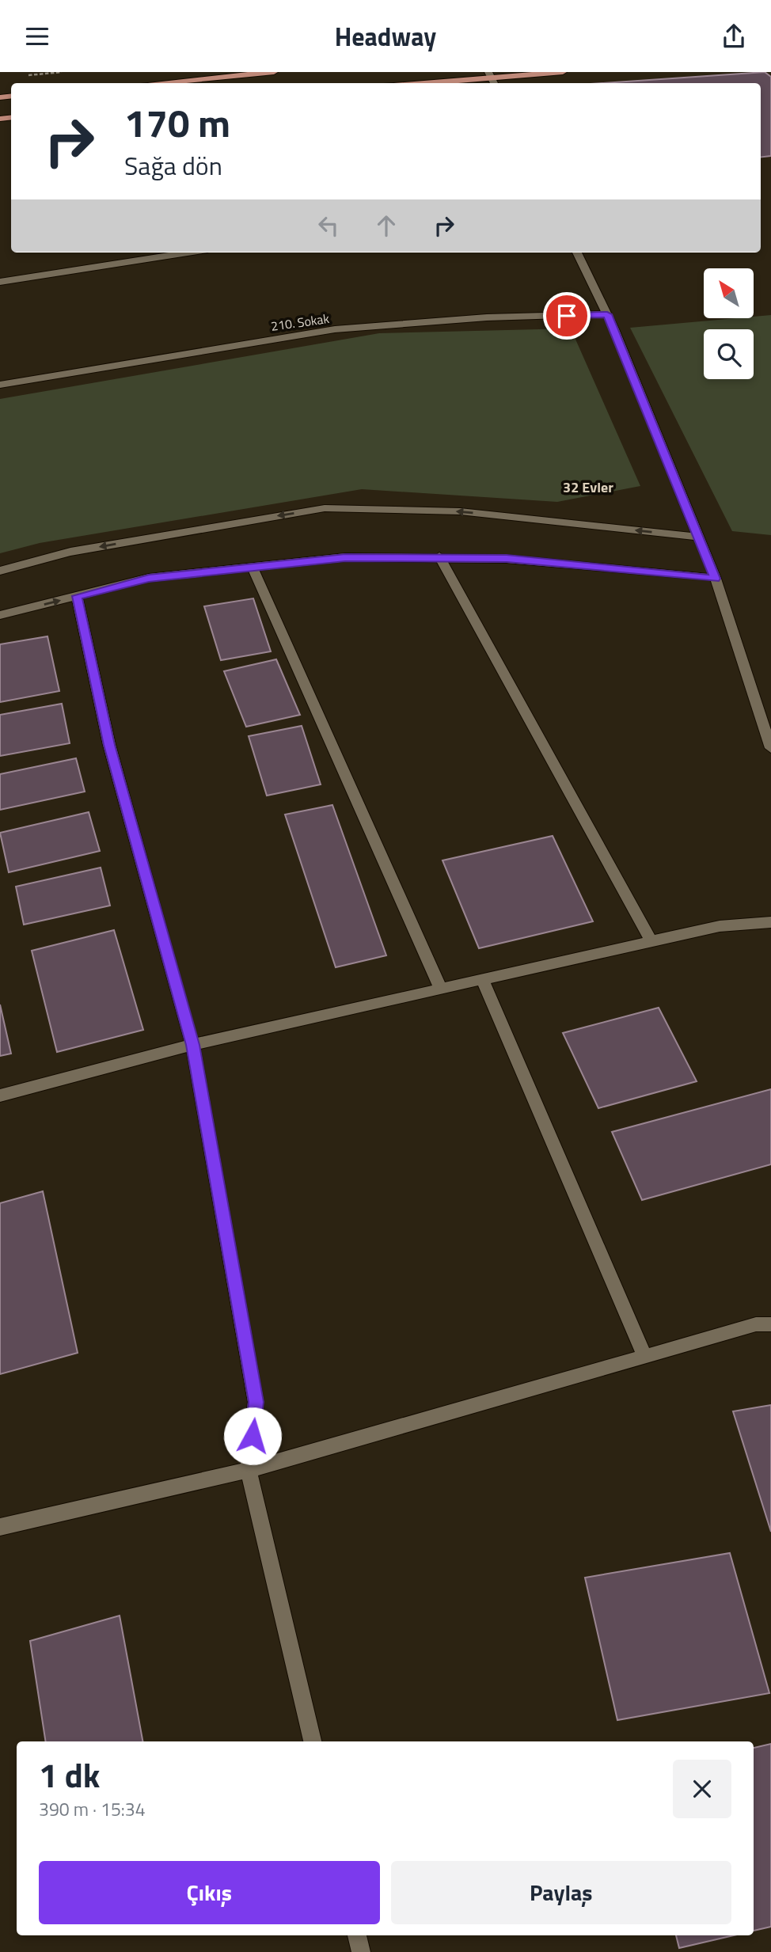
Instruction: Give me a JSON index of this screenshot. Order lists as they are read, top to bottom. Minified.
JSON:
{"streets":{"street":["210. Sokak"]},"districts":["32 Evler"],"north":"top left","page":{"header":"Headway","turn":["170 m","Sağa dön"],"heading":["1 dk","390 m · 15:34"],"buttons":["Çıkış","Paylaş"]}}
